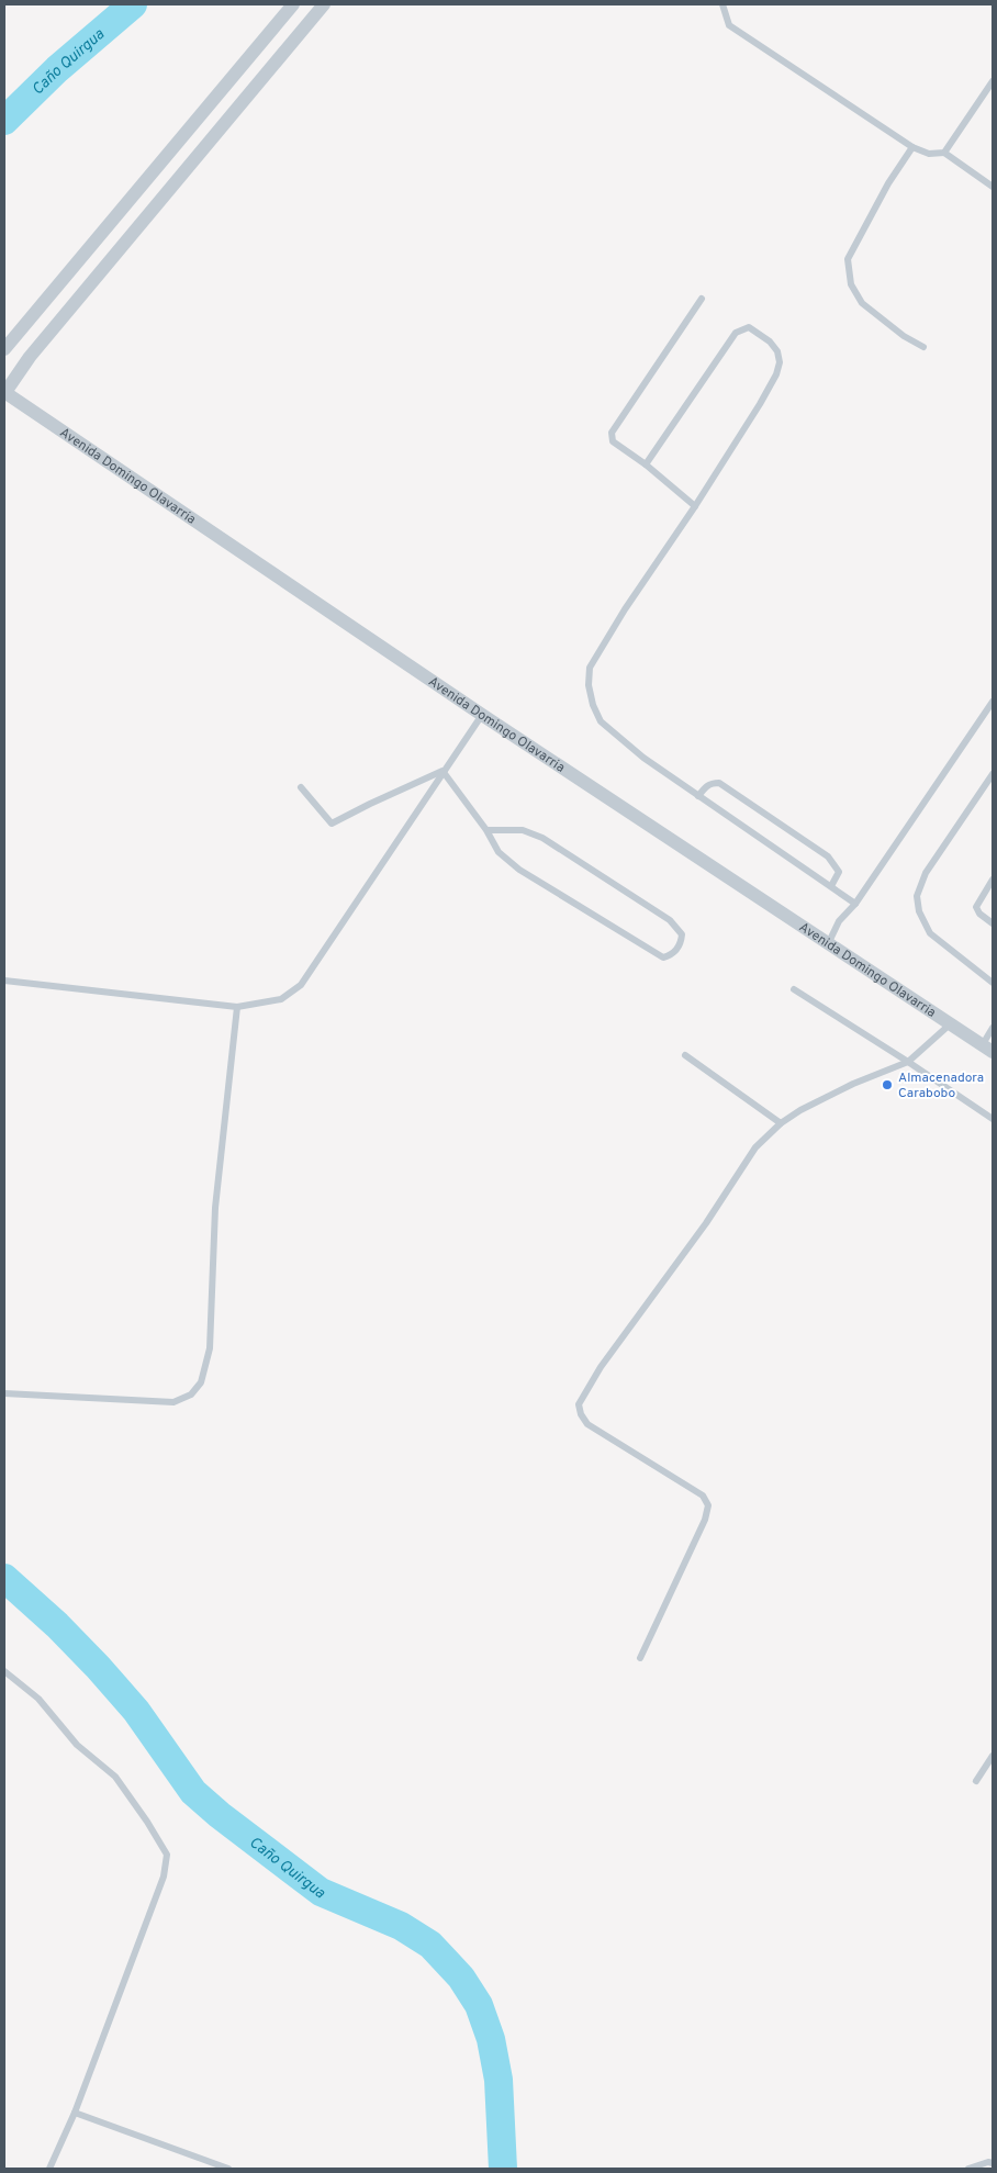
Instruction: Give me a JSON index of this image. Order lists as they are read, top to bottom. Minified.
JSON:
{"streets":{"street":["Avenida Domingo Olavarria"]},"water":["Caño Quirgua"],"places":["Almacenadora Carabobo"]}
